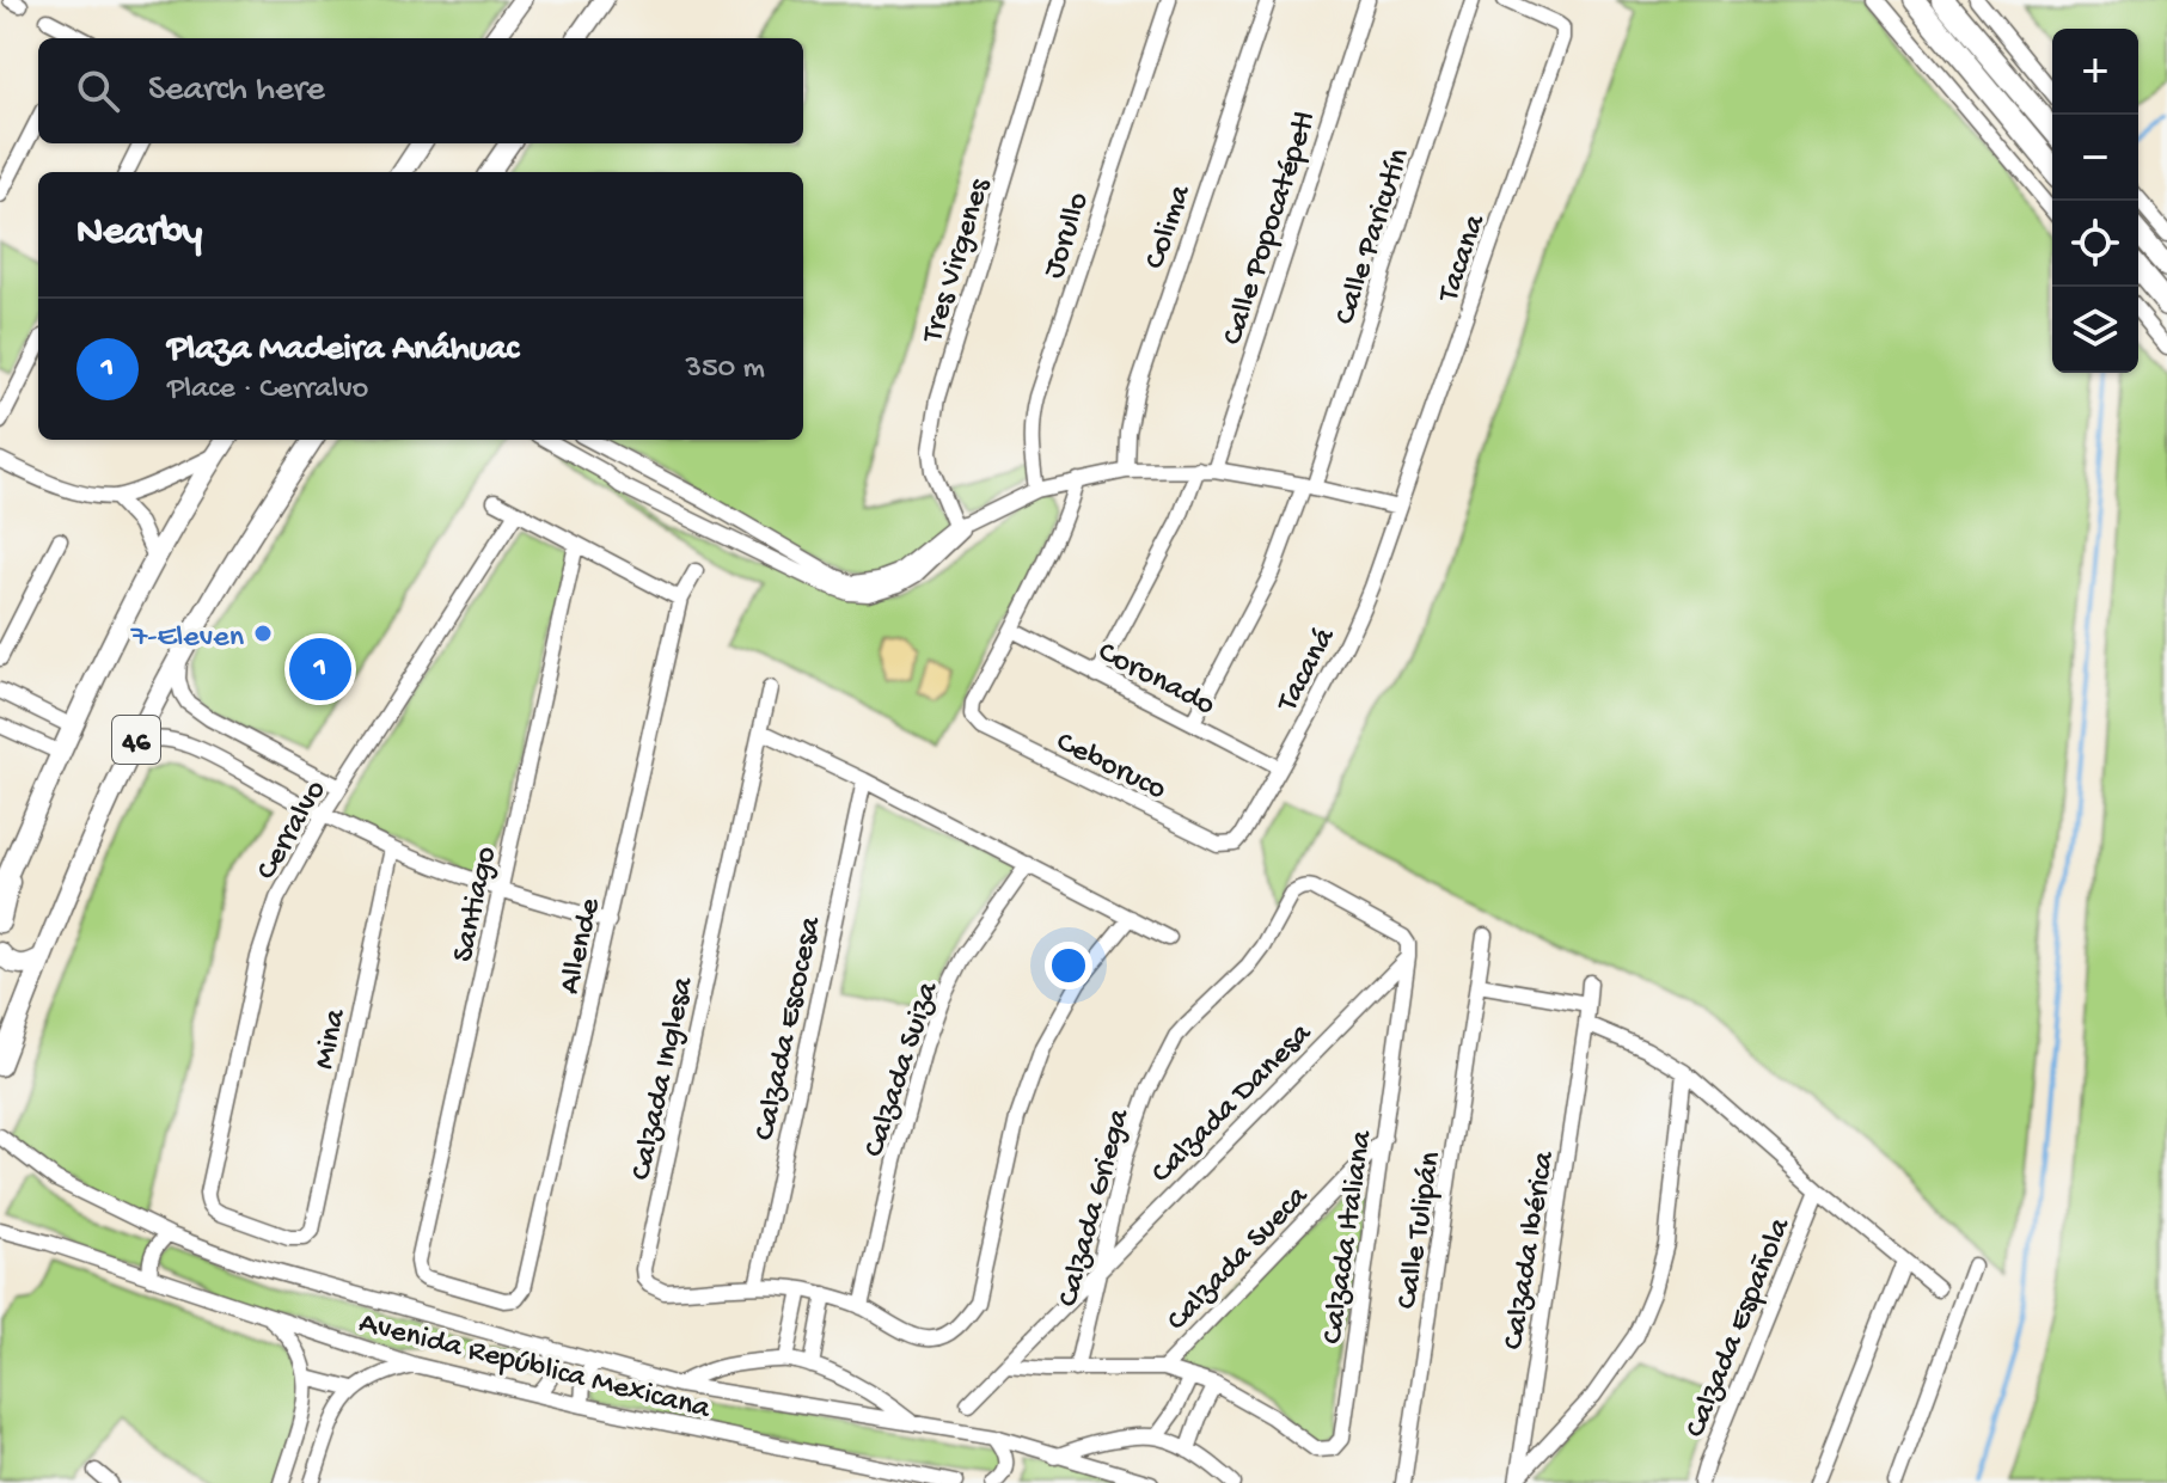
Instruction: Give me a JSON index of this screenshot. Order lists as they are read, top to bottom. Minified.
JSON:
{"streets":{"main road":["46"],"street":["Colima","Calle Popocatépetl","Jorullo","Calle Paricutín","Tacana","Tres Virgenes","Tacaná","Coronado","Ceboruco","Cerralvo","Santiago","Allende","Calzada Escocesa","Mina","Calzada Suiza","Calzada Inglesa","Calzada Danesa","Calzada Griega","Calle Tulipán","Calzada Italiana","Calzada Ibérica","Calzada Sueca","Calzada Española","Avenida República Mexicana"]},"crossings":[["Calle Popocatépetl","Coronado"],["Calle Paricutín","Coronado"],["Tacana","Tacaná"],["Tacaná","Coronado"],["Tacaná","Ceboruco"],["Coronado","Ceboruco"],["Cerralvo","Mina"],["Santiago","Allende"],["Calzada Escocesa","Calzada Inglesa"],["Calzada Suiza","Calzada Inglesa"],["Calzada Danesa","Calzada Griega"],["Calzada Danesa","Calzada Italiana"],["Calzada Griega","Calzada Italiana"],["Calzada Italiana","Calzada Sueca"]],"places":["7-Eleven"],"page":{"map_buttons":["+","−"],"search":"Search here","heading":"Nearby","list":[{"mark":"1","name":"Plaza Madeira Anáhuac","note":"Place · Cerralvo","value":"350 m"}],"pins":"1"}}
